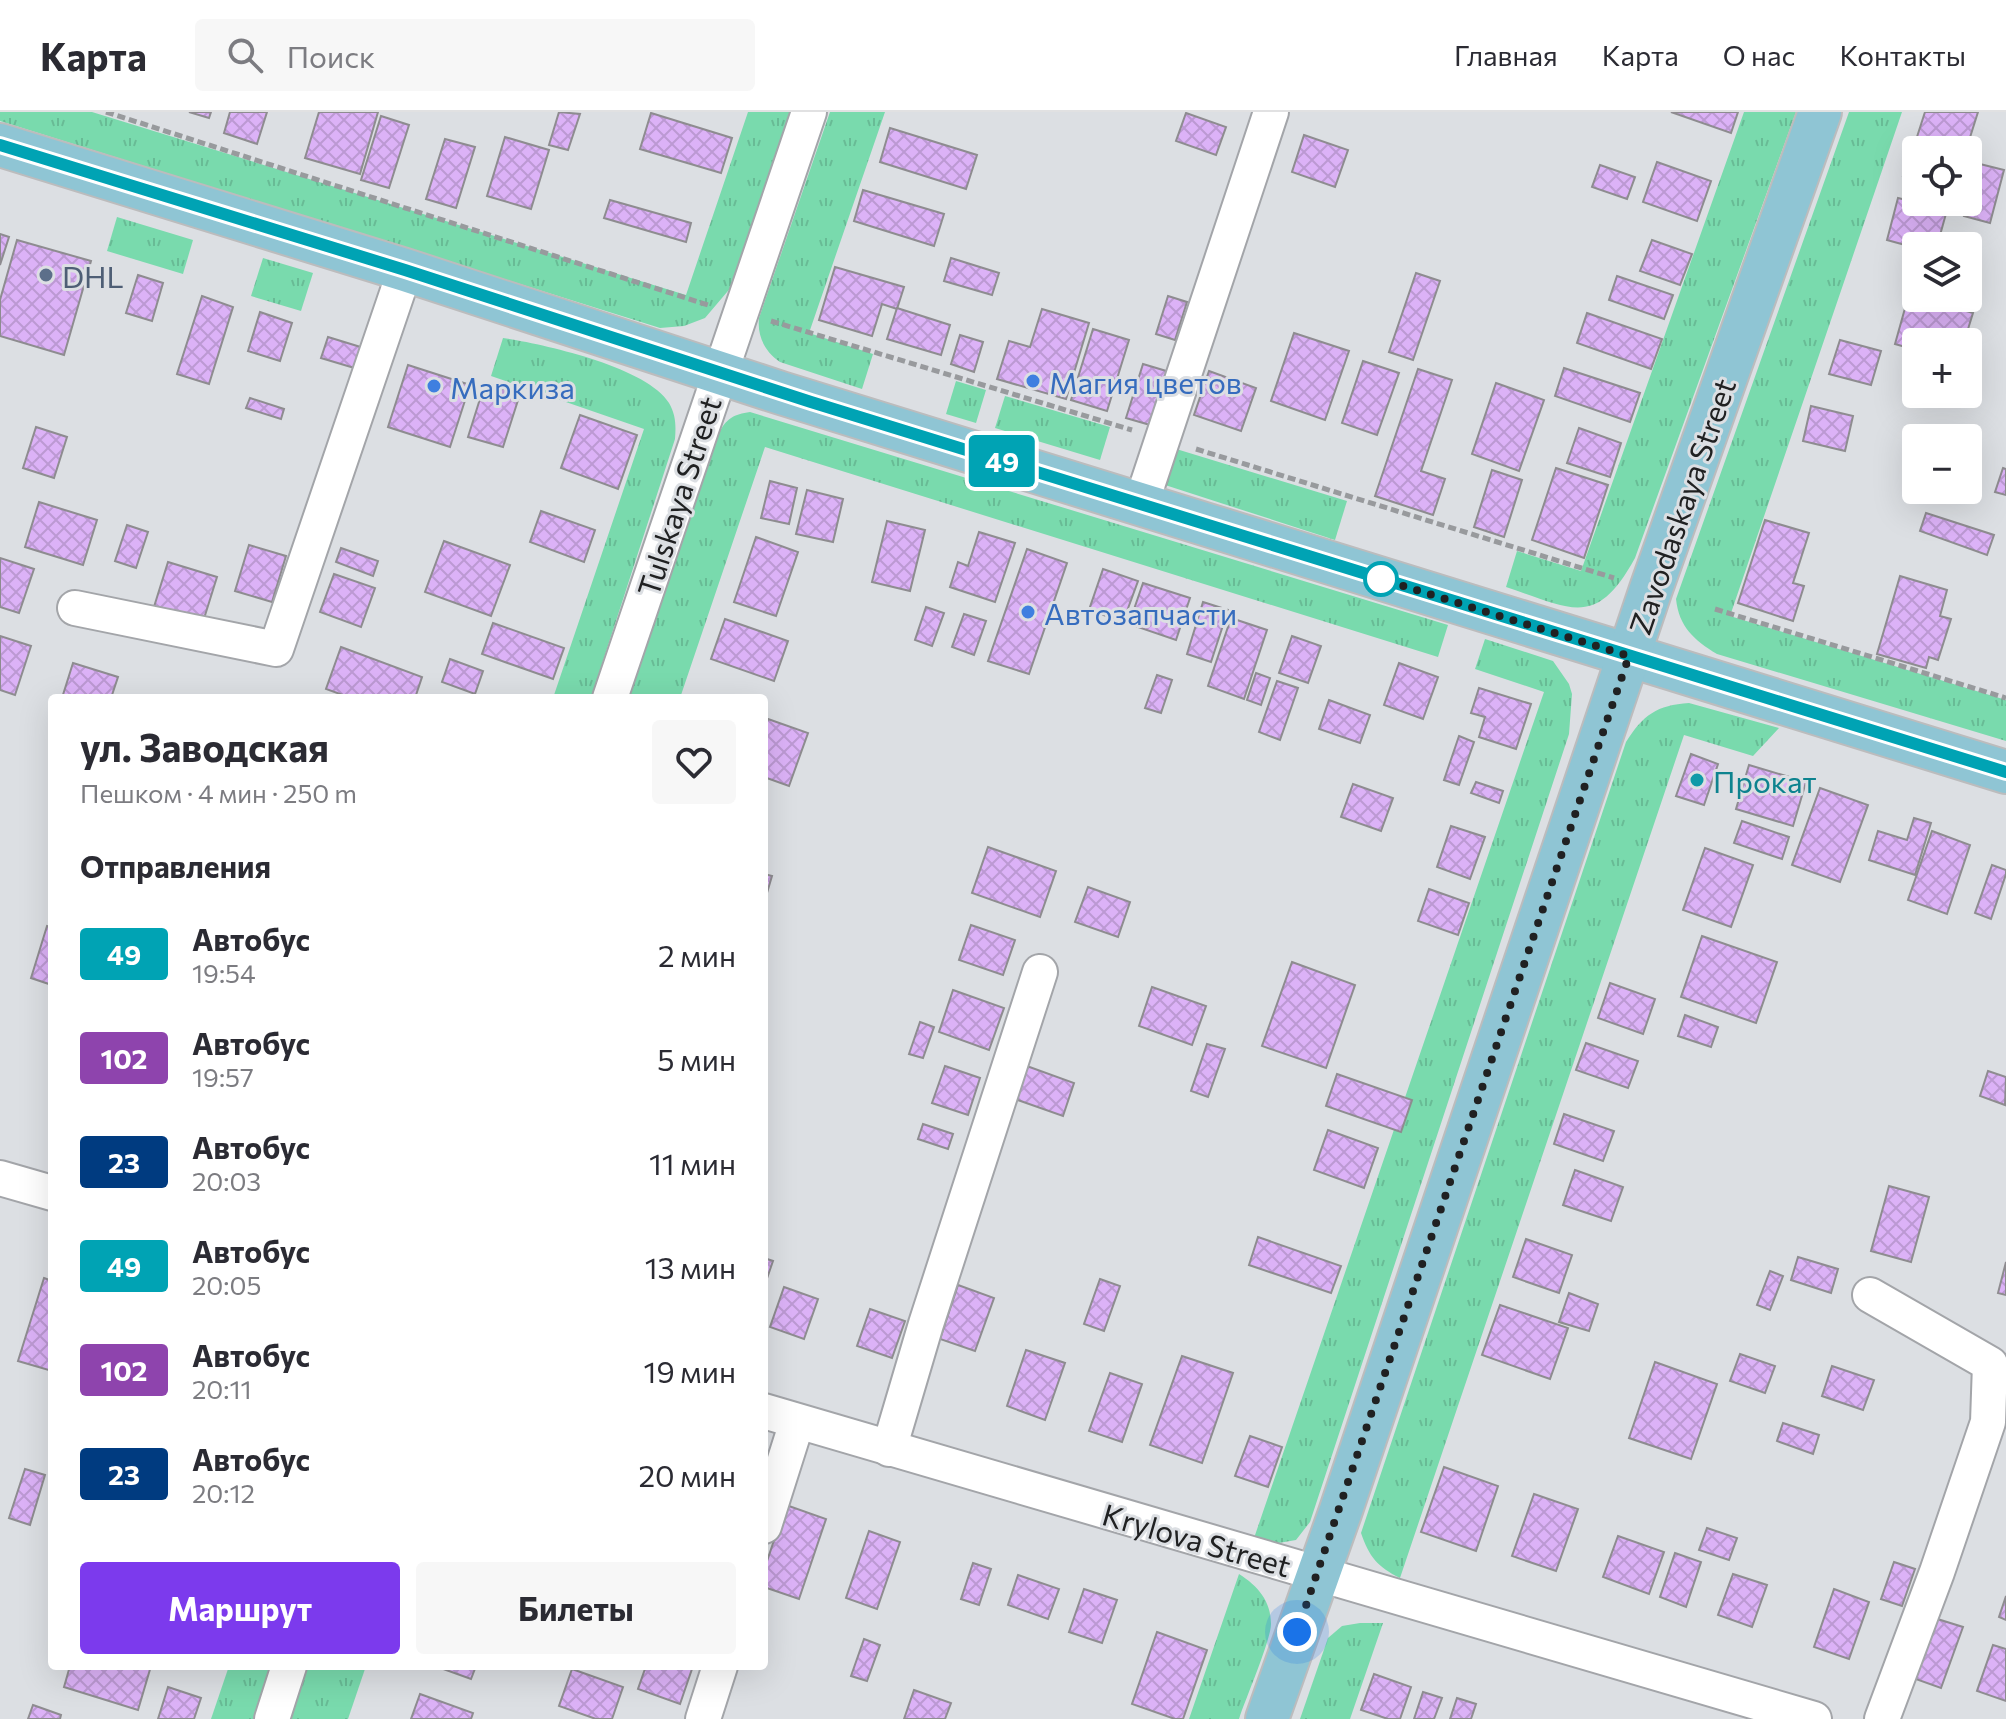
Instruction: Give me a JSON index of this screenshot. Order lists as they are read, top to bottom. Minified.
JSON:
{"streets":{"main road":["Zavodaskaya Street"],"street":["Tulskaya Street","Krylova Street"]},"crossings":[["Zavodaskaya Street","Krylova Street"]],"places":["DHL","Магия цветов","Маркиза","Автозапчасти","Прокат"],"lines":["bus line 49"],"page":{"header":"Карта","search":"Поиск","nav":["Главная","Карта","О нас","Контакты"],"on_map":"49","map_buttons":["+","−"],"heading":[["ул. Заводская","Пешком · 4 мин · 250 m"],"Отправления"],"list":[{"mark":"49","name":"Автобус","note":"19:54","value":"2 мин"},{"mark":"102","name":"Автобус","note":"19:57","value":"5 мин"},{"mark":"23","name":"Автобус","note":"20:03","value":"11 мин"},{"mark":"49","name":"Автобус","note":"20:05","value":"13 мин"},{"mark":"102","name":"Автобус","note":"20:11","value":"19 мин"},{"mark":"23","name":"Автобус","note":"20:12","value":"20 мин"}],"buttons":["Маршрут","Билеты"]}}
